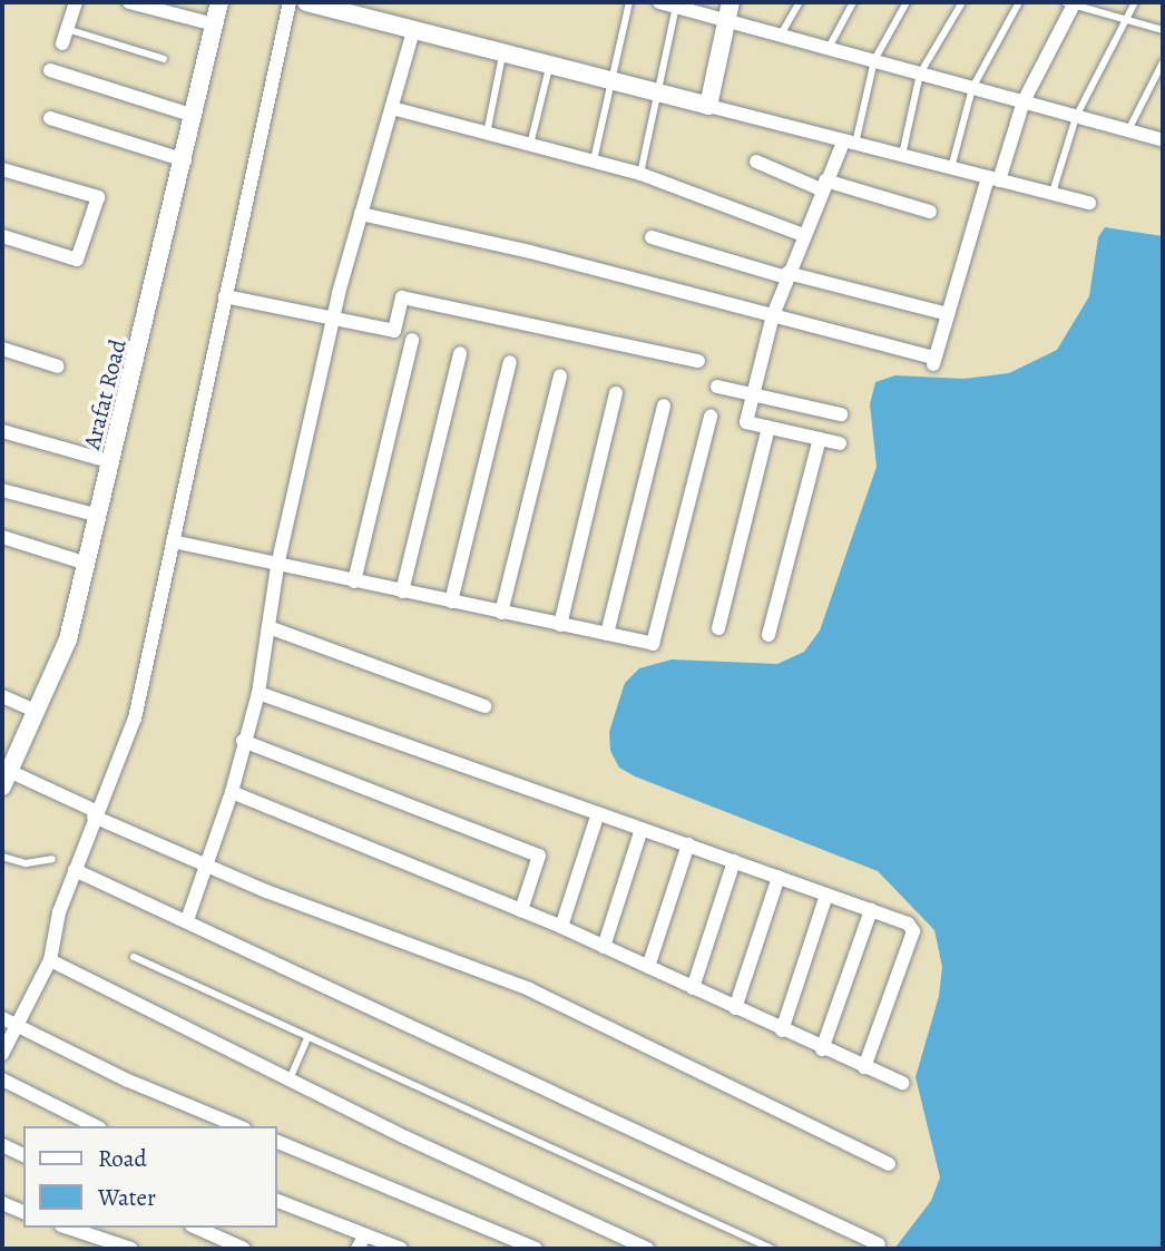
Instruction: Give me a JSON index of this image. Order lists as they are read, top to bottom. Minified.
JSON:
{"streets":{"street":["Arafat Road"]},"legend":["Road","Water"]}
